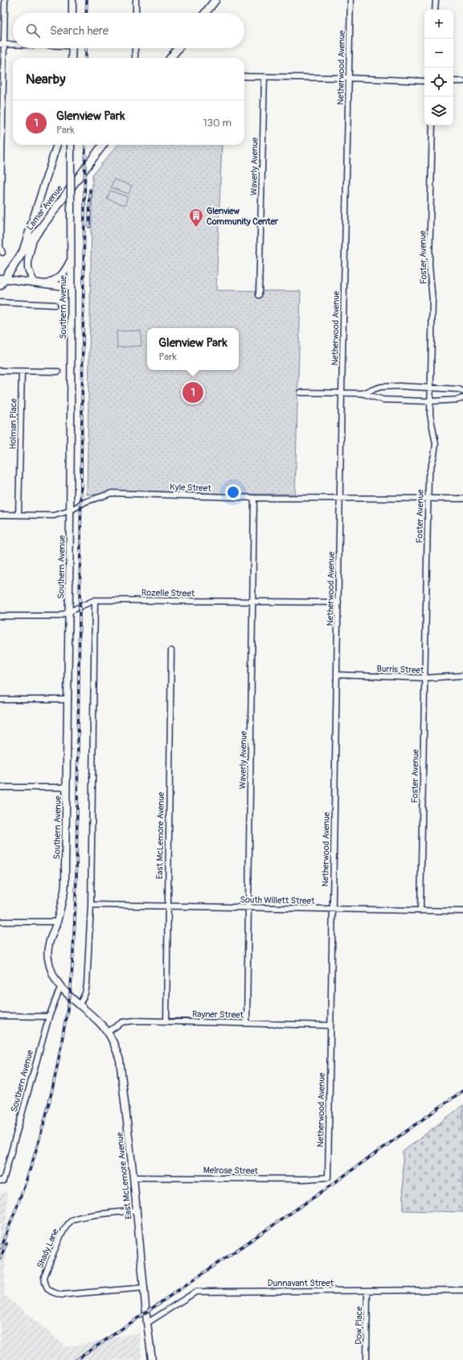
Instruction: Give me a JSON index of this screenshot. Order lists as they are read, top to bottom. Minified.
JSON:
{"streets":{"main road":["Lamar Avenue","Southern Avenue","East McLemore Avenue"],"street":["Netherwood Avenue","Waverly Avenue","Foster Avenue","Holman Place","Kyle Street","Rozelle Street","Burris Street","South Willett Street","Rayner Street","Melrose Street","Shady Lane","Dunnavant Street","Dow Place"]},"crossings":[["Netherwood Avenue","Kyle Street"],["Netherwood Avenue","Rozelle Street"],["Netherwood Avenue","Burris Street"],["Netherwood Avenue","South Willett Street"],["Netherwood Avenue","Rayner Street"],["Netherwood Avenue","Melrose Street"],["Waverly Avenue","Kyle Street"],["Waverly Avenue","Rozelle Street"],["Waverly Avenue","South Willett Street"],["Waverly Avenue","Rayner Street"],["Foster Avenue","Kyle Street"],["Foster Avenue","Burris Street"],["Foster Avenue","South Willett Street"],["Southern Avenue","Kyle Street"],["Southern Avenue","Rozelle Street"],["Southern Avenue","East McLemore Avenue"],["Holman Place","Kyle Street"],["East McLemore Avenue","South Willett Street"],["East McLemore Avenue","Rayner Street"],["East McLemore Avenue","Melrose Street"],["East McLemore Avenue","Shady Lane"],["East McLemore Avenue","Dunnavant Street"],["Dunnavant Street","Dow Place"]],"places":{"building":["Glenview Community Center"]},"page":{"map_buttons":["+","−"],"search":"Search here","heading":"Nearby","list":[{"mark":"1","name":"Glenview Park","note":"Park","value":"130 m"}],"popup":["Glenview Park","Park"],"pins":"1"}}
